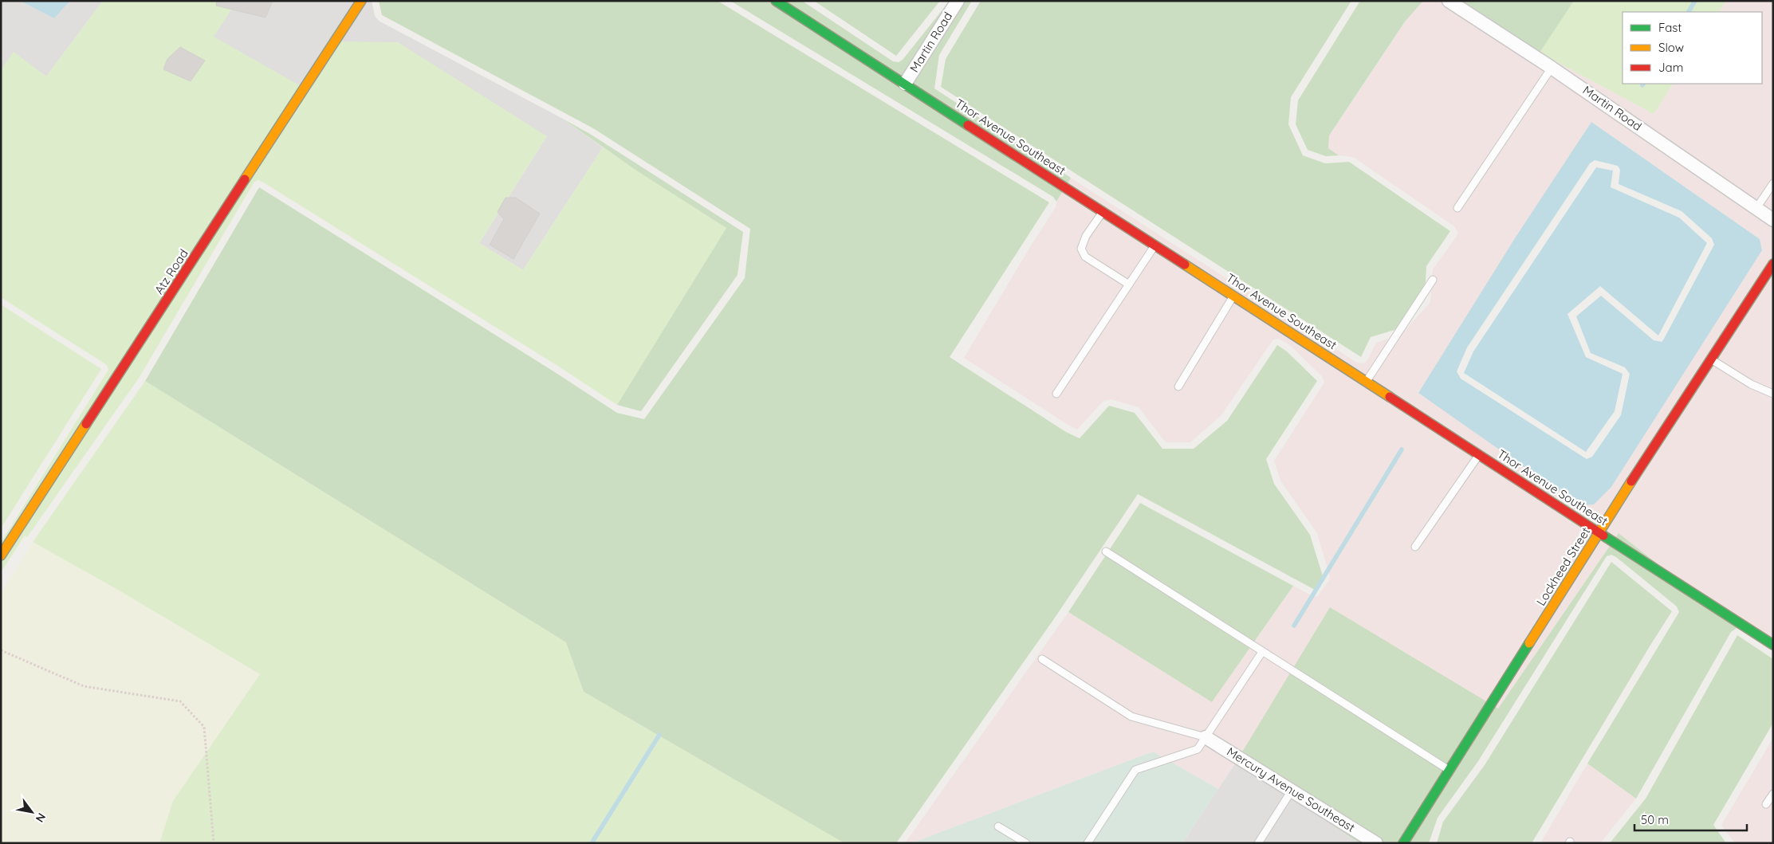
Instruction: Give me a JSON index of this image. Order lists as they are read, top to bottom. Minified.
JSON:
{"streets":{"street":["Martin Road","Thor Avenue Southeast","Atz Road","Lockheed Street","Mercury Avenue Southeast"]},"crossings":[["Martin Road","Thor Avenue Southeast"],["Thor Avenue Southeast","Lockheed Street"]],"legend":["Fast","Slow","Jam"],"scale_bar":"50 m","north":"bottom right"}
